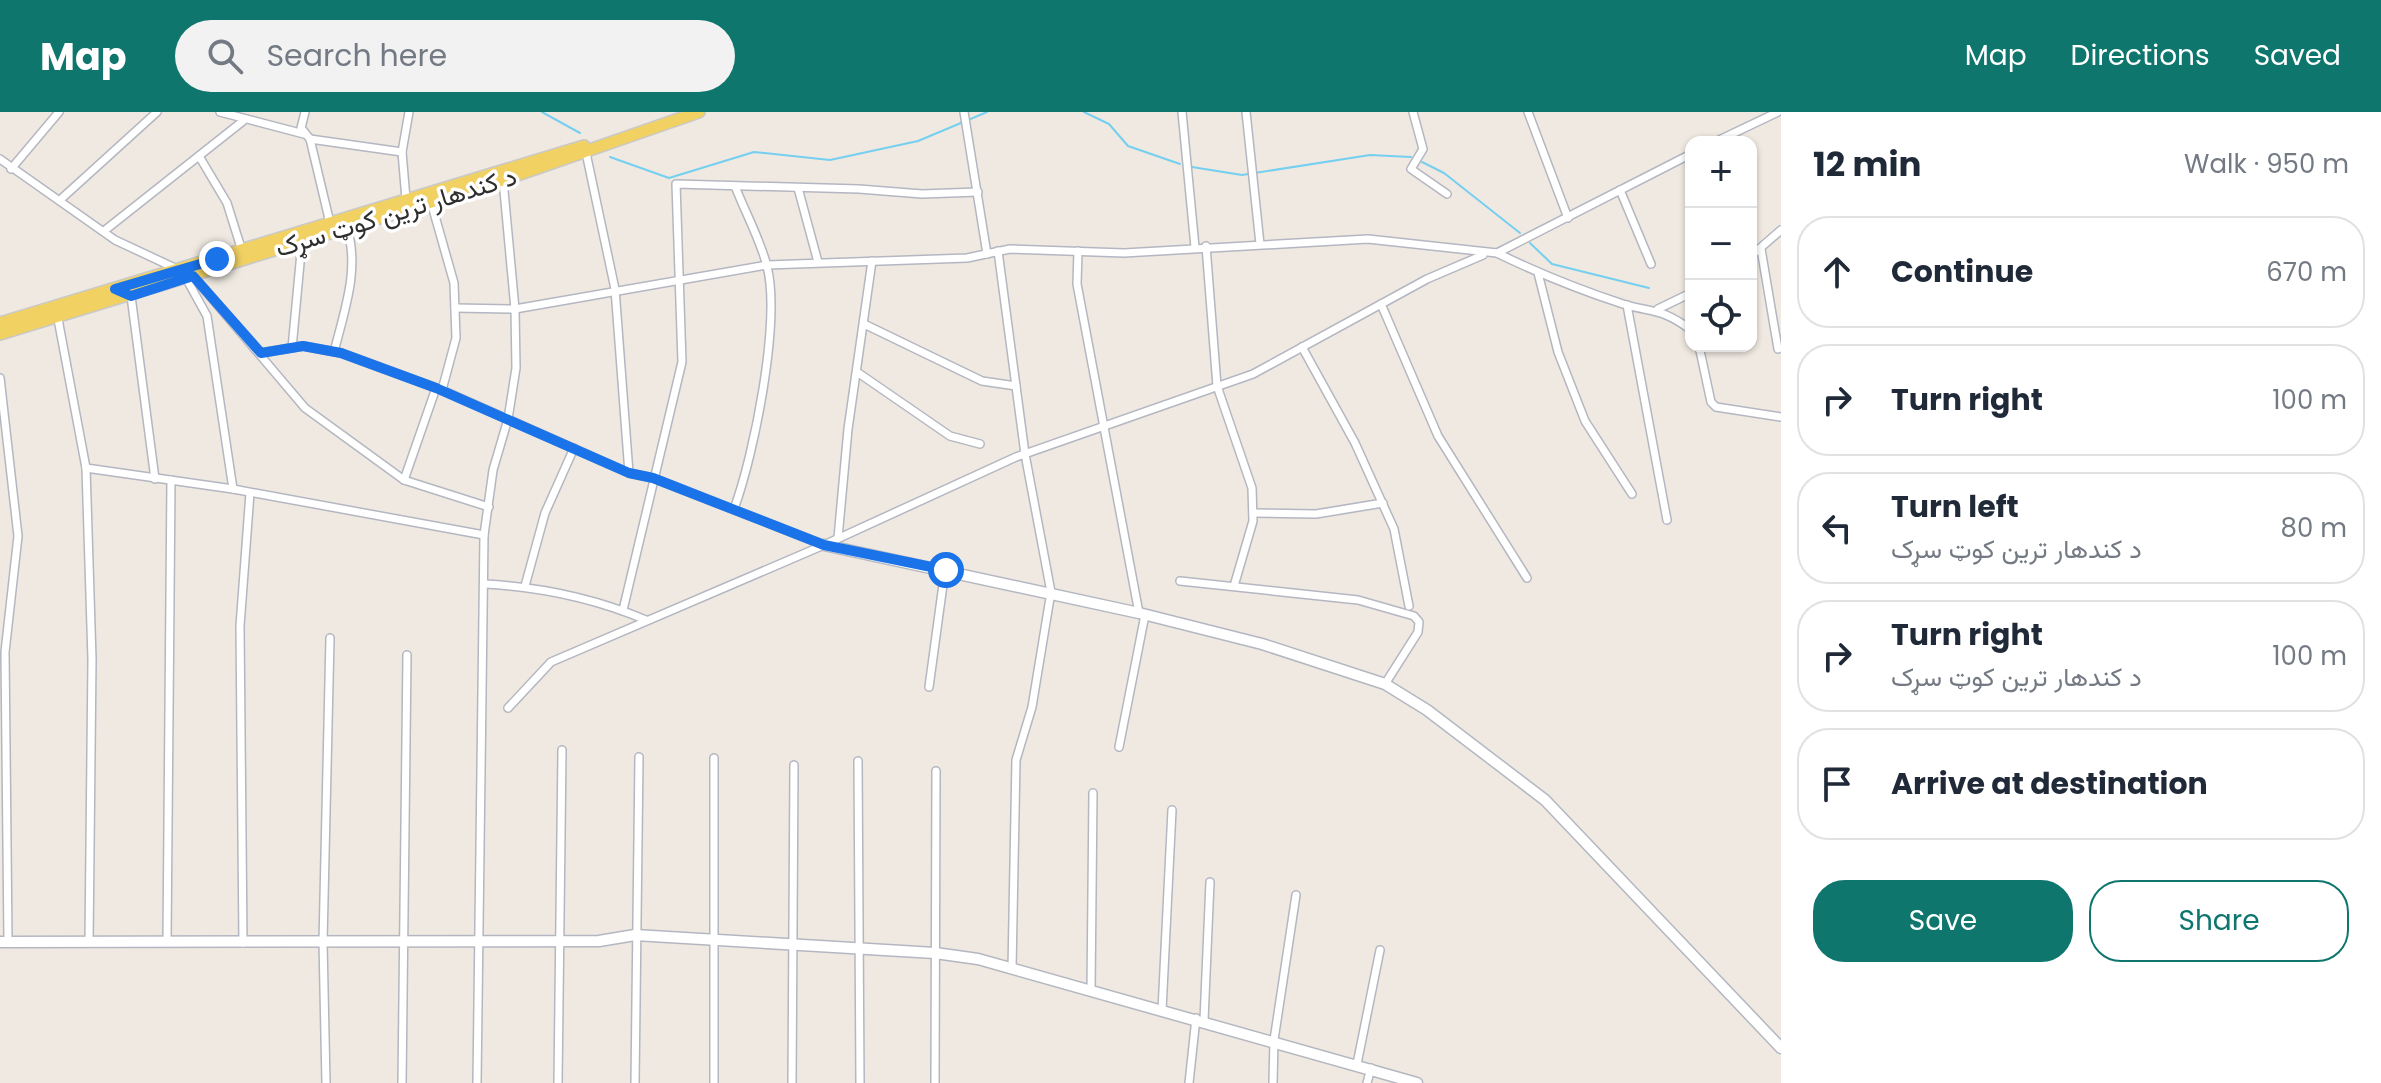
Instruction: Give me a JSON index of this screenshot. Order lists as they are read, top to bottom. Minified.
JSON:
{"streets":{"main road":["د کندهار ترين کوټ سړک"]},"page":{"header":"Map","search":"Search here","nav":["Map","Directions","Saved"],"heading":["12 min","Walk · 950 m"],"map_buttons":["+","−"],"list":[["Continue","670 m"],["Turn right","100 m"],["Turn left","د کندهار ترين کوټ سړک","80 m"],["Turn right","د کندهار ترين کوټ سړک","100 m"],"Arrive at destination"],"buttons":["Save","Share"]}}
